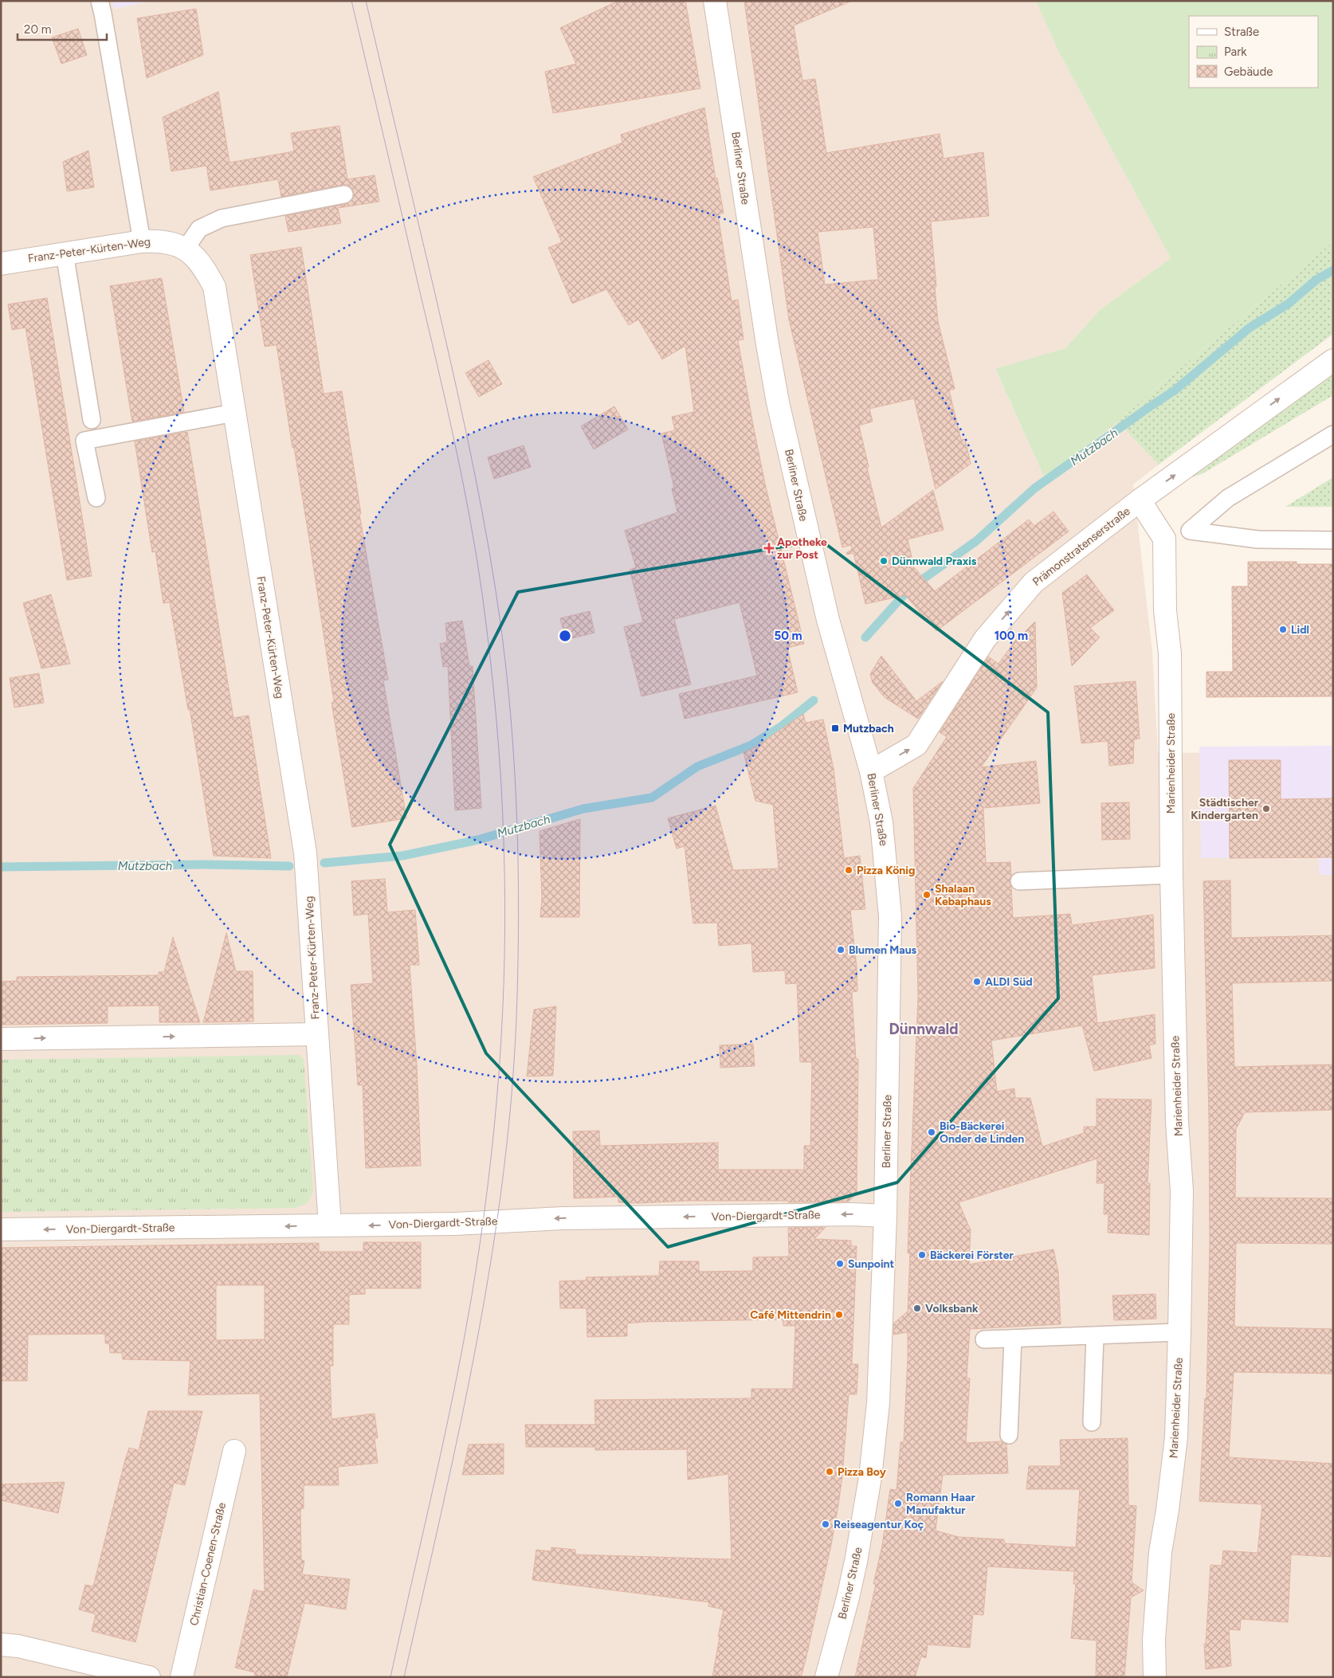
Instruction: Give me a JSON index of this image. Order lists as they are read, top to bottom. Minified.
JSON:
{"streets":{"street":["Berliner Straße","Franz-Peter-Kürten-Weg","Prämonstratenserstraße","Marienheider Straße","Von-Diergardt-Straße","Christian-Coenen-Straße"]},"crossings":[["Berliner Straße","Prämonstratenserstraße"],["Berliner Straße","Von-Diergardt-Straße"],["Franz-Peter-Kürten-Weg","Von-Diergardt-Straße"]],"one_way":["Prämonstratenserstraße"],"districts":["Dünnwald"],"water":["Mutzbach"],"places":{"health":["Apotheke zur Post"],"other":["Dünnwald Praxis","Lidl","Städtischer Kindergarten","Pizza König","Shalaan Kebaphaus","Blumen Maus","ALDI Süd","Bio-Bäckerei Onder de Linden","Bäckerei Förster","Sunpoint","Volksbank","Café Mittendrin","Pizza Boy","Romann Haar Manufaktur","Reiseagentur Koç"],"transit":["Mutzbach"]},"legend":["Straße","Park","Gebäude"],"scale_bar":"20 m","rings":["50 m","100 m"]}
